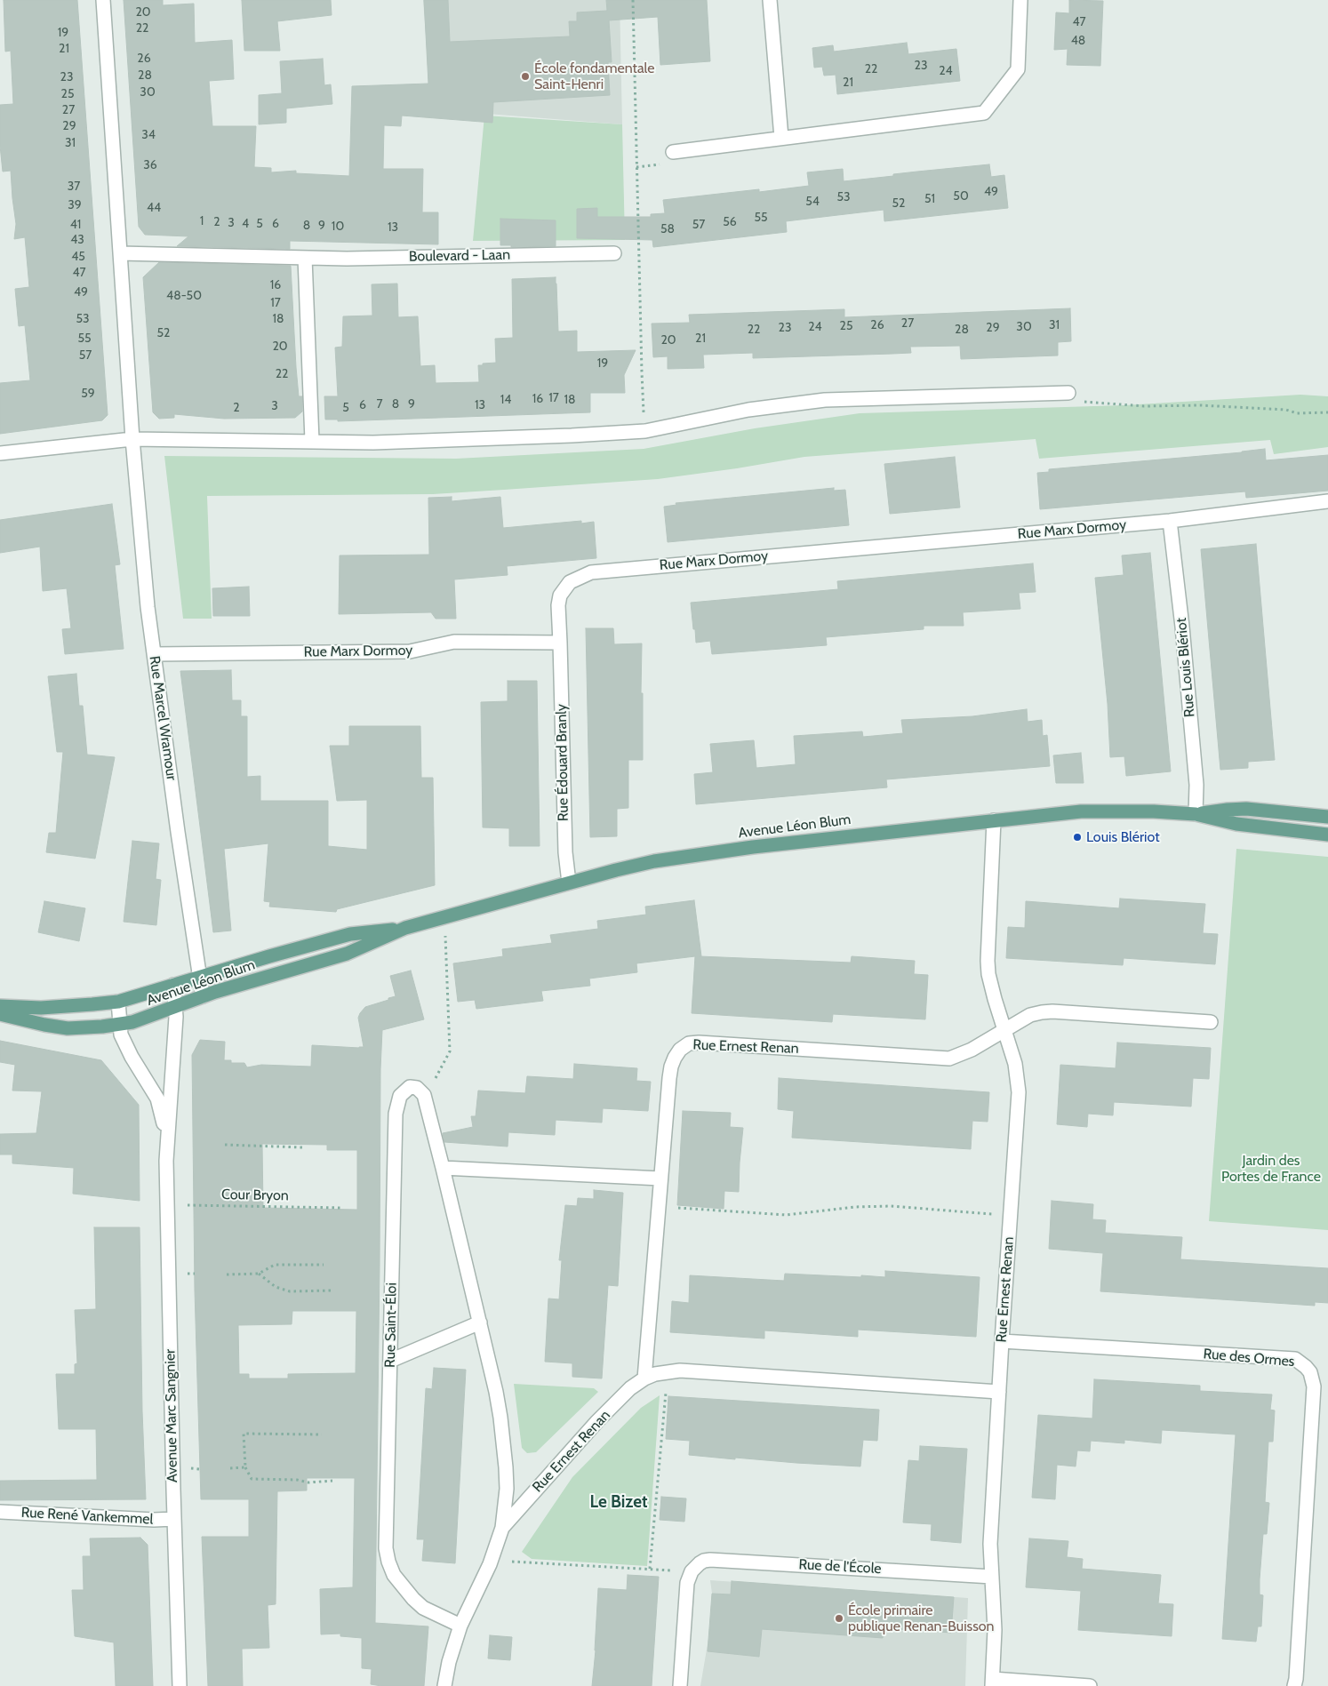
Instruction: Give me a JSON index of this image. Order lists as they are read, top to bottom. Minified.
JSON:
{"streets":{"main road":["Avenue Léon Blum"],"street":["Boulevard - Laan","Rue Marx Dormoy","Rue Louis Blériot","Rue Marcel Wramour","Rue Édouard Branly","Rue Ernest Renan","Rue Saint-Éloi","Rue des Ormes","Avenue Marc Sangnier","Rue René Vankemmel","Rue de l'École"],"path":["Cour Bryon"]},"crossings":[["Boulevard - Laan","Rue Marcel Wramour"],["Rue Marx Dormoy","Rue Louis Blériot"],["Rue Marx Dormoy","Rue Marcel Wramour"],["Rue Marx Dormoy","Rue Édouard Branly"],["Rue Louis Blériot","Avenue Léon Blum"],["Rue Marcel Wramour","Avenue Léon Blum"],["Rue Édouard Branly","Avenue Léon Blum"],["Avenue Léon Blum","Rue Ernest Renan"],["Avenue Léon Blum","Avenue Marc Sangnier"],["Rue Ernest Renan","Rue des Ormes"],["Rue Ernest Renan","Rue de l'École"],["Cour Bryon","Avenue Marc Sangnier"],["Avenue Marc Sangnier","Rue René Vankemmel"]],"districts":["Le Bizet"],"parks":["Jardin des Portes de France"],"places":["École fondamentale Saint-Henri","Louis Blériot","École primaire publique Renan-Buisson"],"house_numbers":["20","47","22","19","48","21","26","23","22","24","28","23","21","30","25","27","29","34","31","36","37","49","50","53","51","54","52","39","44","55","1","2","56","3","4","5","6","41","57","8","9","10","13","58","43","45","47","16","49","48-50","17","53","18","27","26","31","25","24","30","23","29","22","28","52","55","21","20","20","57","19","22","59","17","16","14","18","7","8","9","6","13","3","2","5"]}
